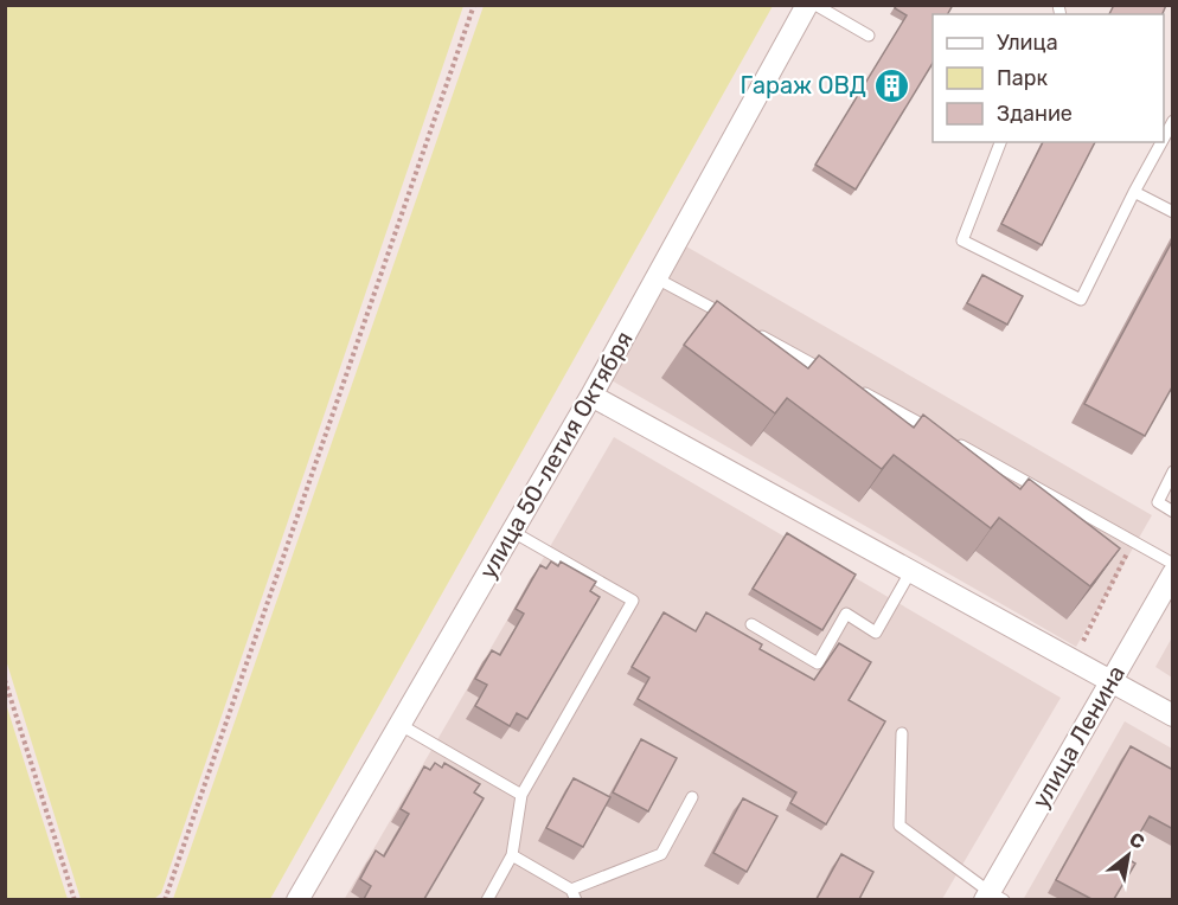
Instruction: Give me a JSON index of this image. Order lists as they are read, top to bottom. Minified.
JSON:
{"streets":{"street":["улица 50-летия Октября","улица Ленина"]},"places":{"building":["Гараж ОВД"]},"legend":["Улица","Парк","Здание"],"north":"top right"}
